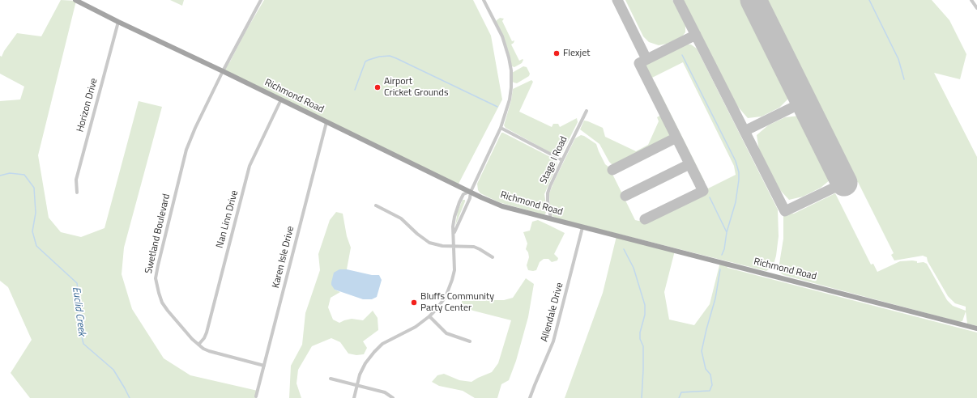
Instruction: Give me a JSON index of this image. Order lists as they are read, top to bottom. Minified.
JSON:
{"streets":{"main road":["Richmond Road"],"street":["Horizon Drive","Stage I Road","Nan Linn Drive","Swetland Boulevard","Karen Isle Drive","Allendale Drive"]},"crossings":[["Richmond Road","Horizon Drive"],["Richmond Road","Stage I Road"],["Richmond Road","Nan Linn Drive"],["Richmond Road","Swetland Boulevard"],["Richmond Road","Karen Isle Drive"],["Richmond Road","Allendale Drive"],["Nan Linn Drive","Swetland Boulevard"],["Swetland Boulevard","Karen Isle Drive"]],"water":["Euclid Creek"],"places":["Flexjet","Airport Cricket Grounds","Bluffs Community Party Center"]}
